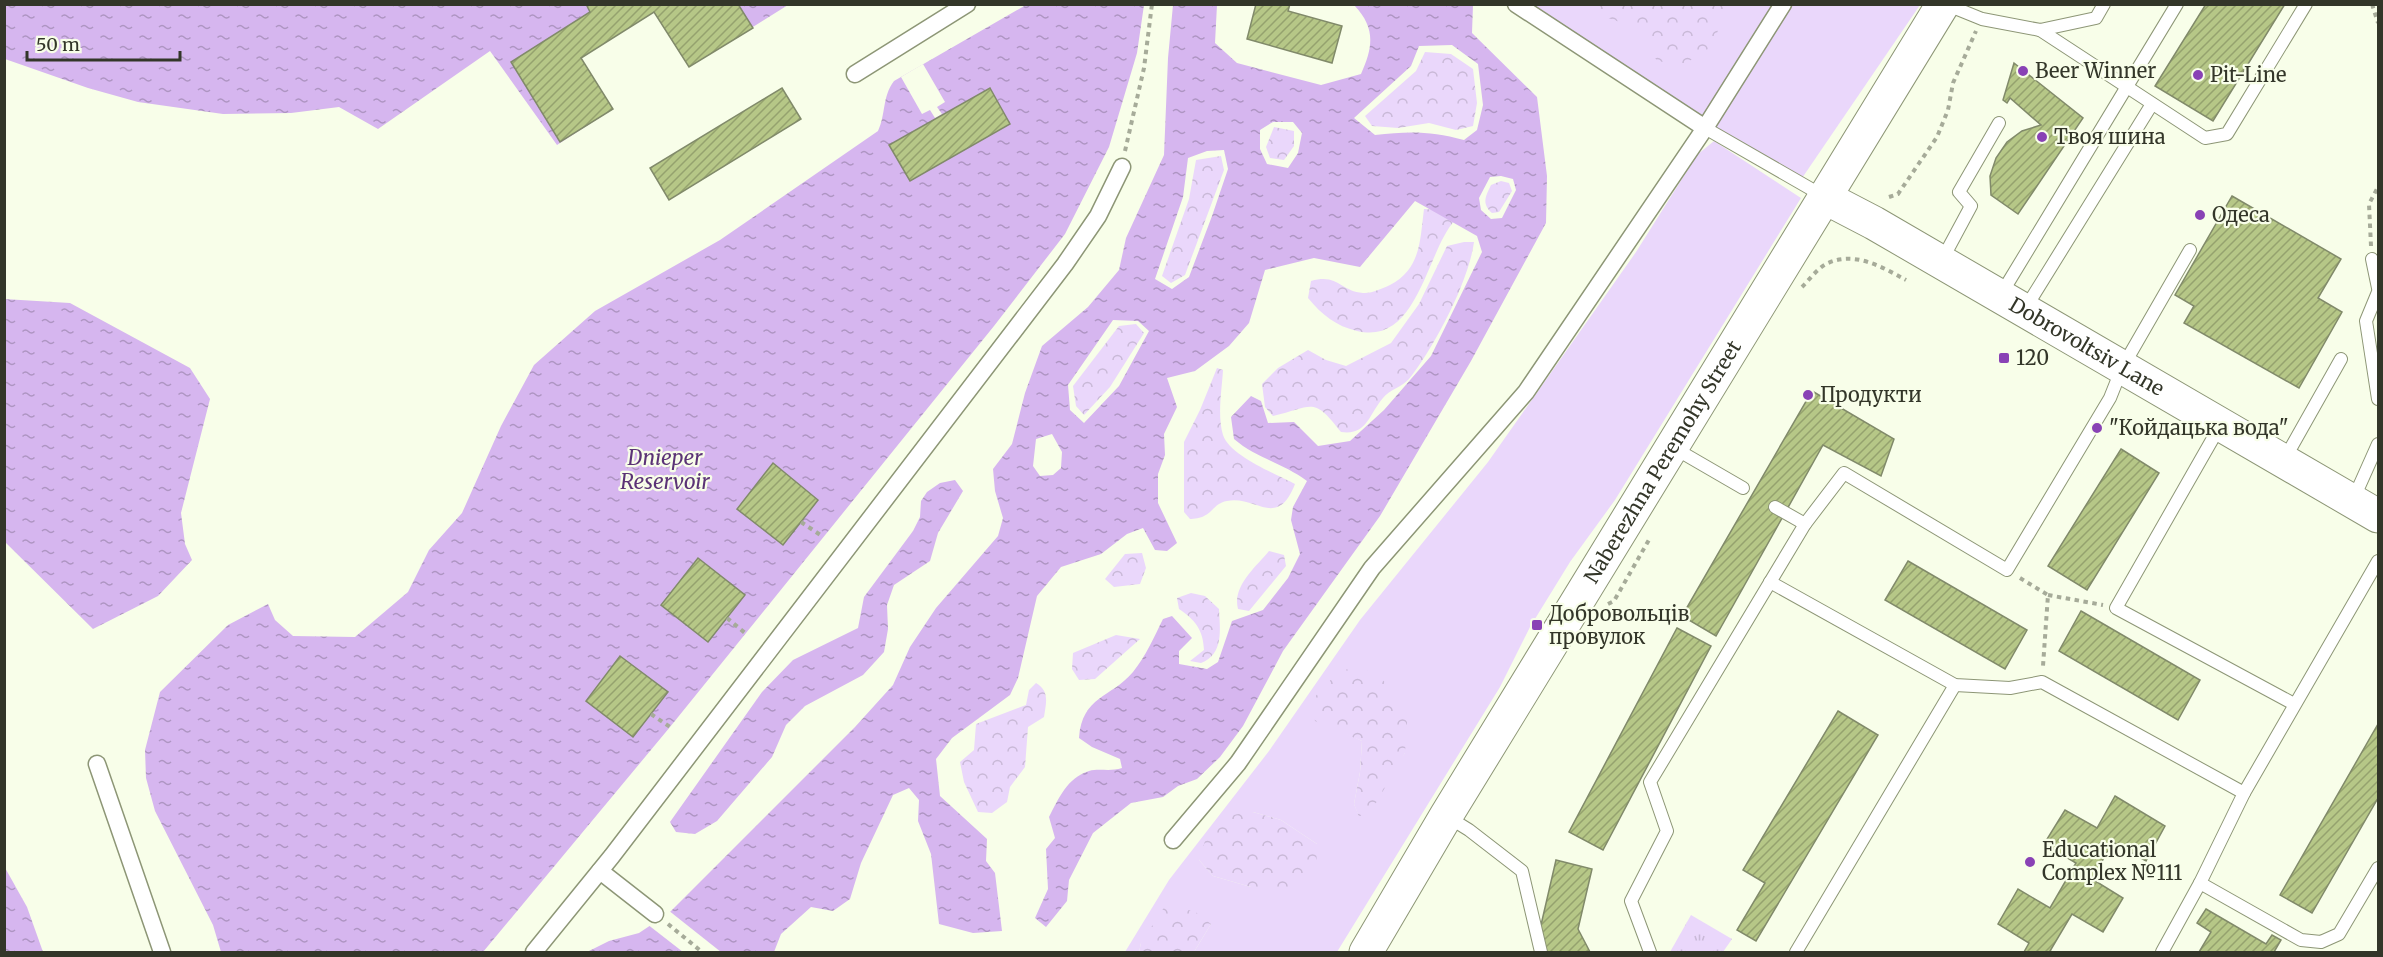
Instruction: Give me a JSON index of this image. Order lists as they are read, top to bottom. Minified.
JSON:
{"streets":{"main road":["Dobrovoltsiv Lane","Naberezhna Peremohy Street"]},"crossings":[["Dobrovoltsiv Lane","Naberezhna Peremohy Street"]],"water":["Dnieper Reservoir"],"places":{"other":["Beer Winner","Pit-Line","Твоя шина","Одеса","Продукти","\"Койдацька вода\"","Educational Complex №111"],"transit":["120","Добровольців провулок"]},"scale_bar":"50 m"}
